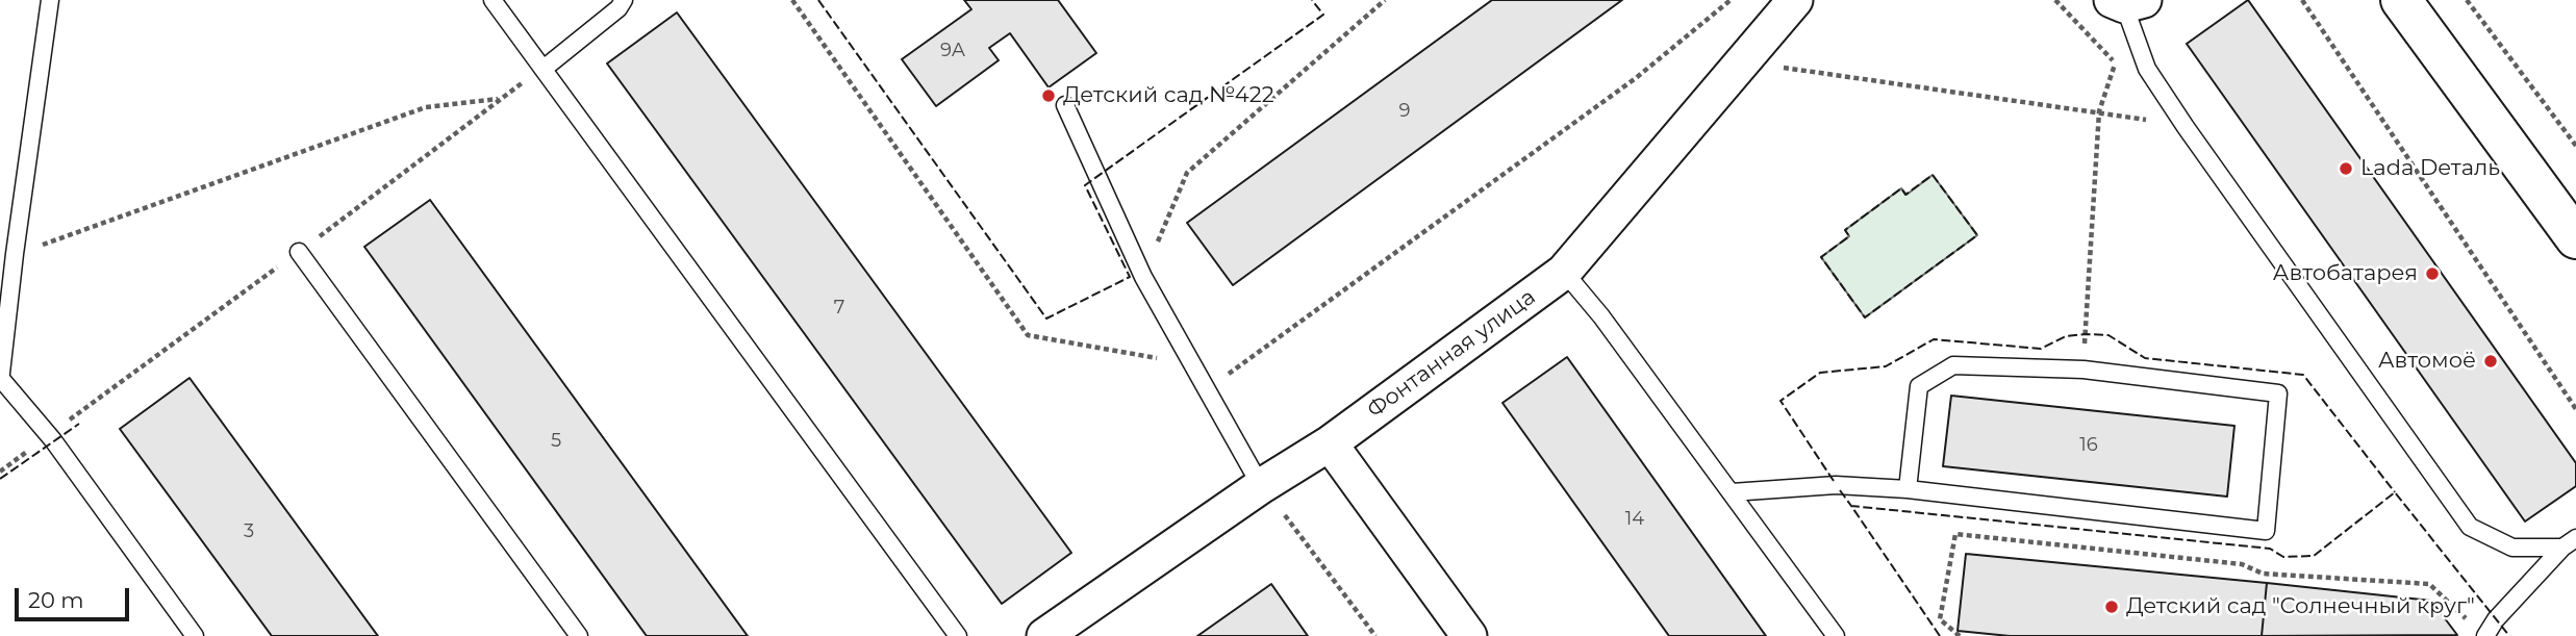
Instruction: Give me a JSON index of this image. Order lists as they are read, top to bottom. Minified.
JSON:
{"streets":{"street":["Фонтанная улица"]},"places":["Детский сад №422","Lada Dеталь","Автобатарея","Автомоё","Детский сад \"Солнечный круг\""],"house_numbers":["9А","9","7","5","16","14","3"],"scale_bar":"20 m"}
